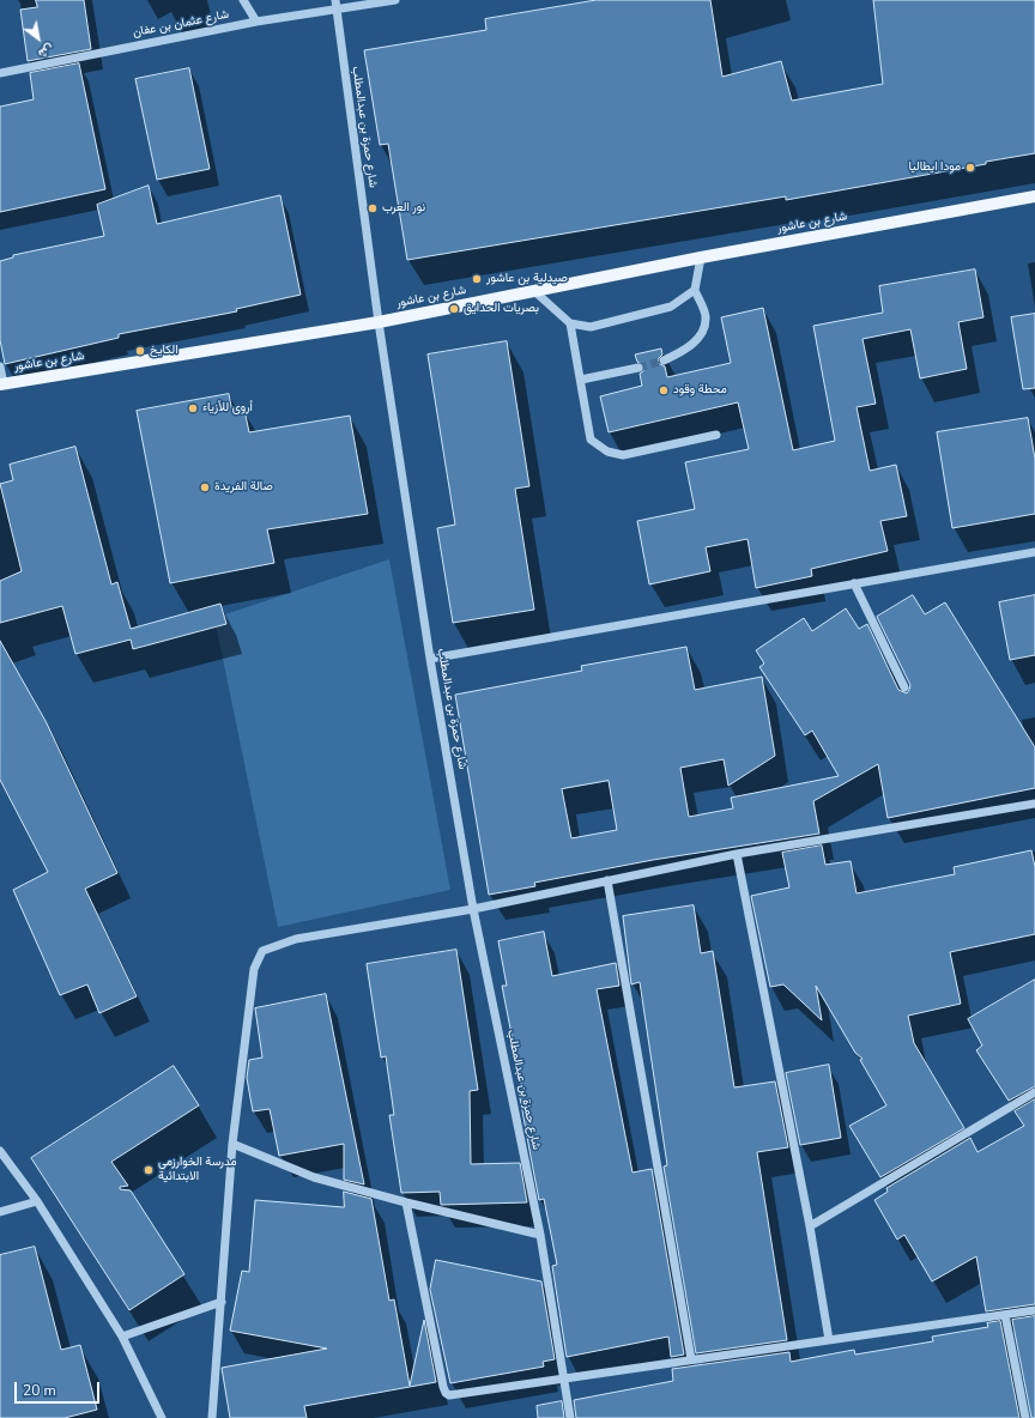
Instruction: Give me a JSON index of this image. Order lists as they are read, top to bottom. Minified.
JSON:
{"streets":{"main road":["شارع بن عاشور"],"street":["شارع عثمان بن عفان","شارع حمزة بن عبدالمطلب"]},"crossings":[["شارع عثمان بن عفان","شارع حمزة بن عبدالمطلب"],["شارع حمزة بن عبدالمطلب","شارع بن عاشور"]],"places":["مودا ايطاليا","نور العرب","صيدلية بن عاشور","بصريات الحدايق","الكايخ","محطة وقود","أروى للأزياء","صالة الفريدة","مدرسة الخوارزمي الابتدائية"],"scale_bar":"20 m","north":"bottom right"}
